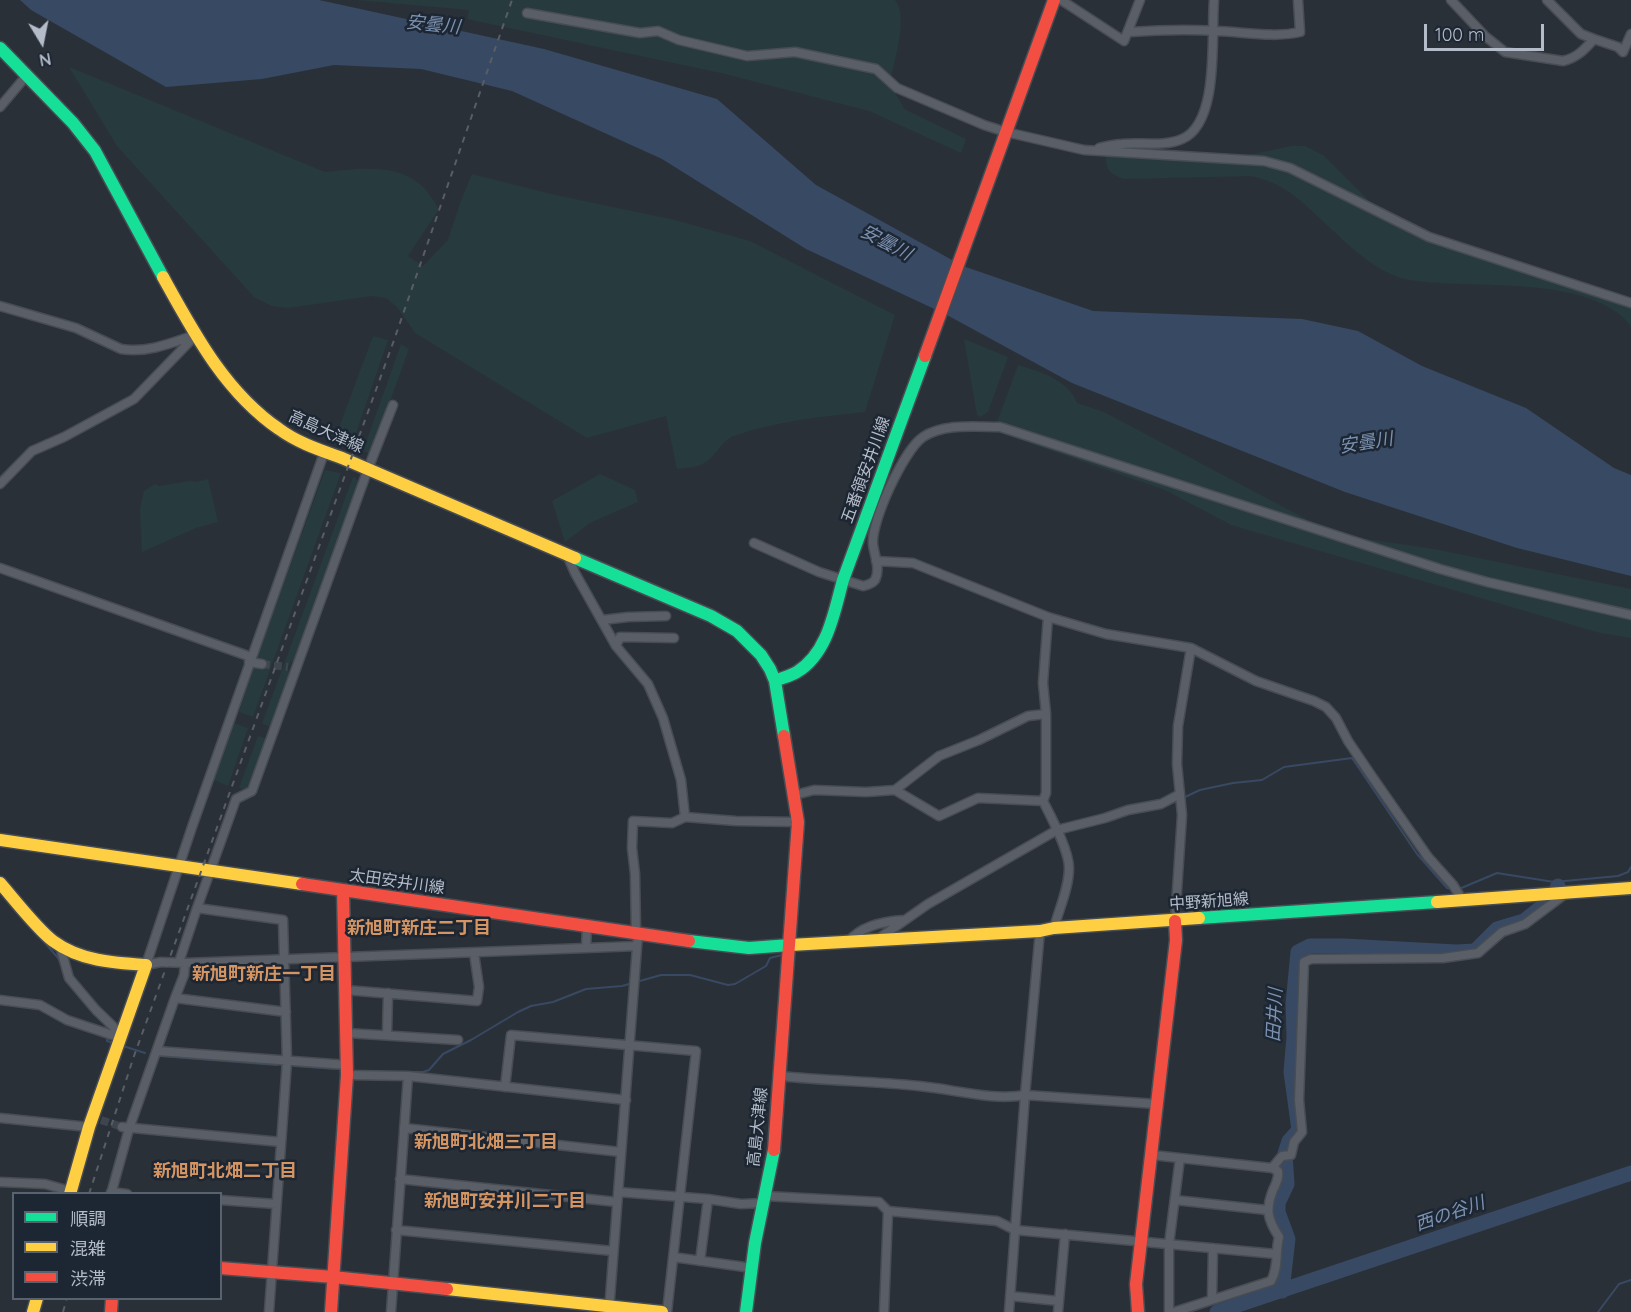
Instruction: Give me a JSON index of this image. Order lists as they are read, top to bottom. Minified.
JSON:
{"streets":{"main road":["高島大津線","五番領安井川線","太田安井川線","中野新旭線"]},"crossings":[["高島大津線","五番領安井川線"],["高島大津線","太田安井川線"],["高島大津線","中野新旭線"],["太田安井川線","中野新旭線"]],"districts":["新旭町新庄二丁目","新旭町新庄一丁目","新旭町北畑三丁目","新旭町北畑二丁目","新旭町安井川二丁目"],"water":["安曇川","田井川","西の谷川"],"legend":["順調","混雑","渋滞"],"scale_bar":"100 m","north":"bottom"}
